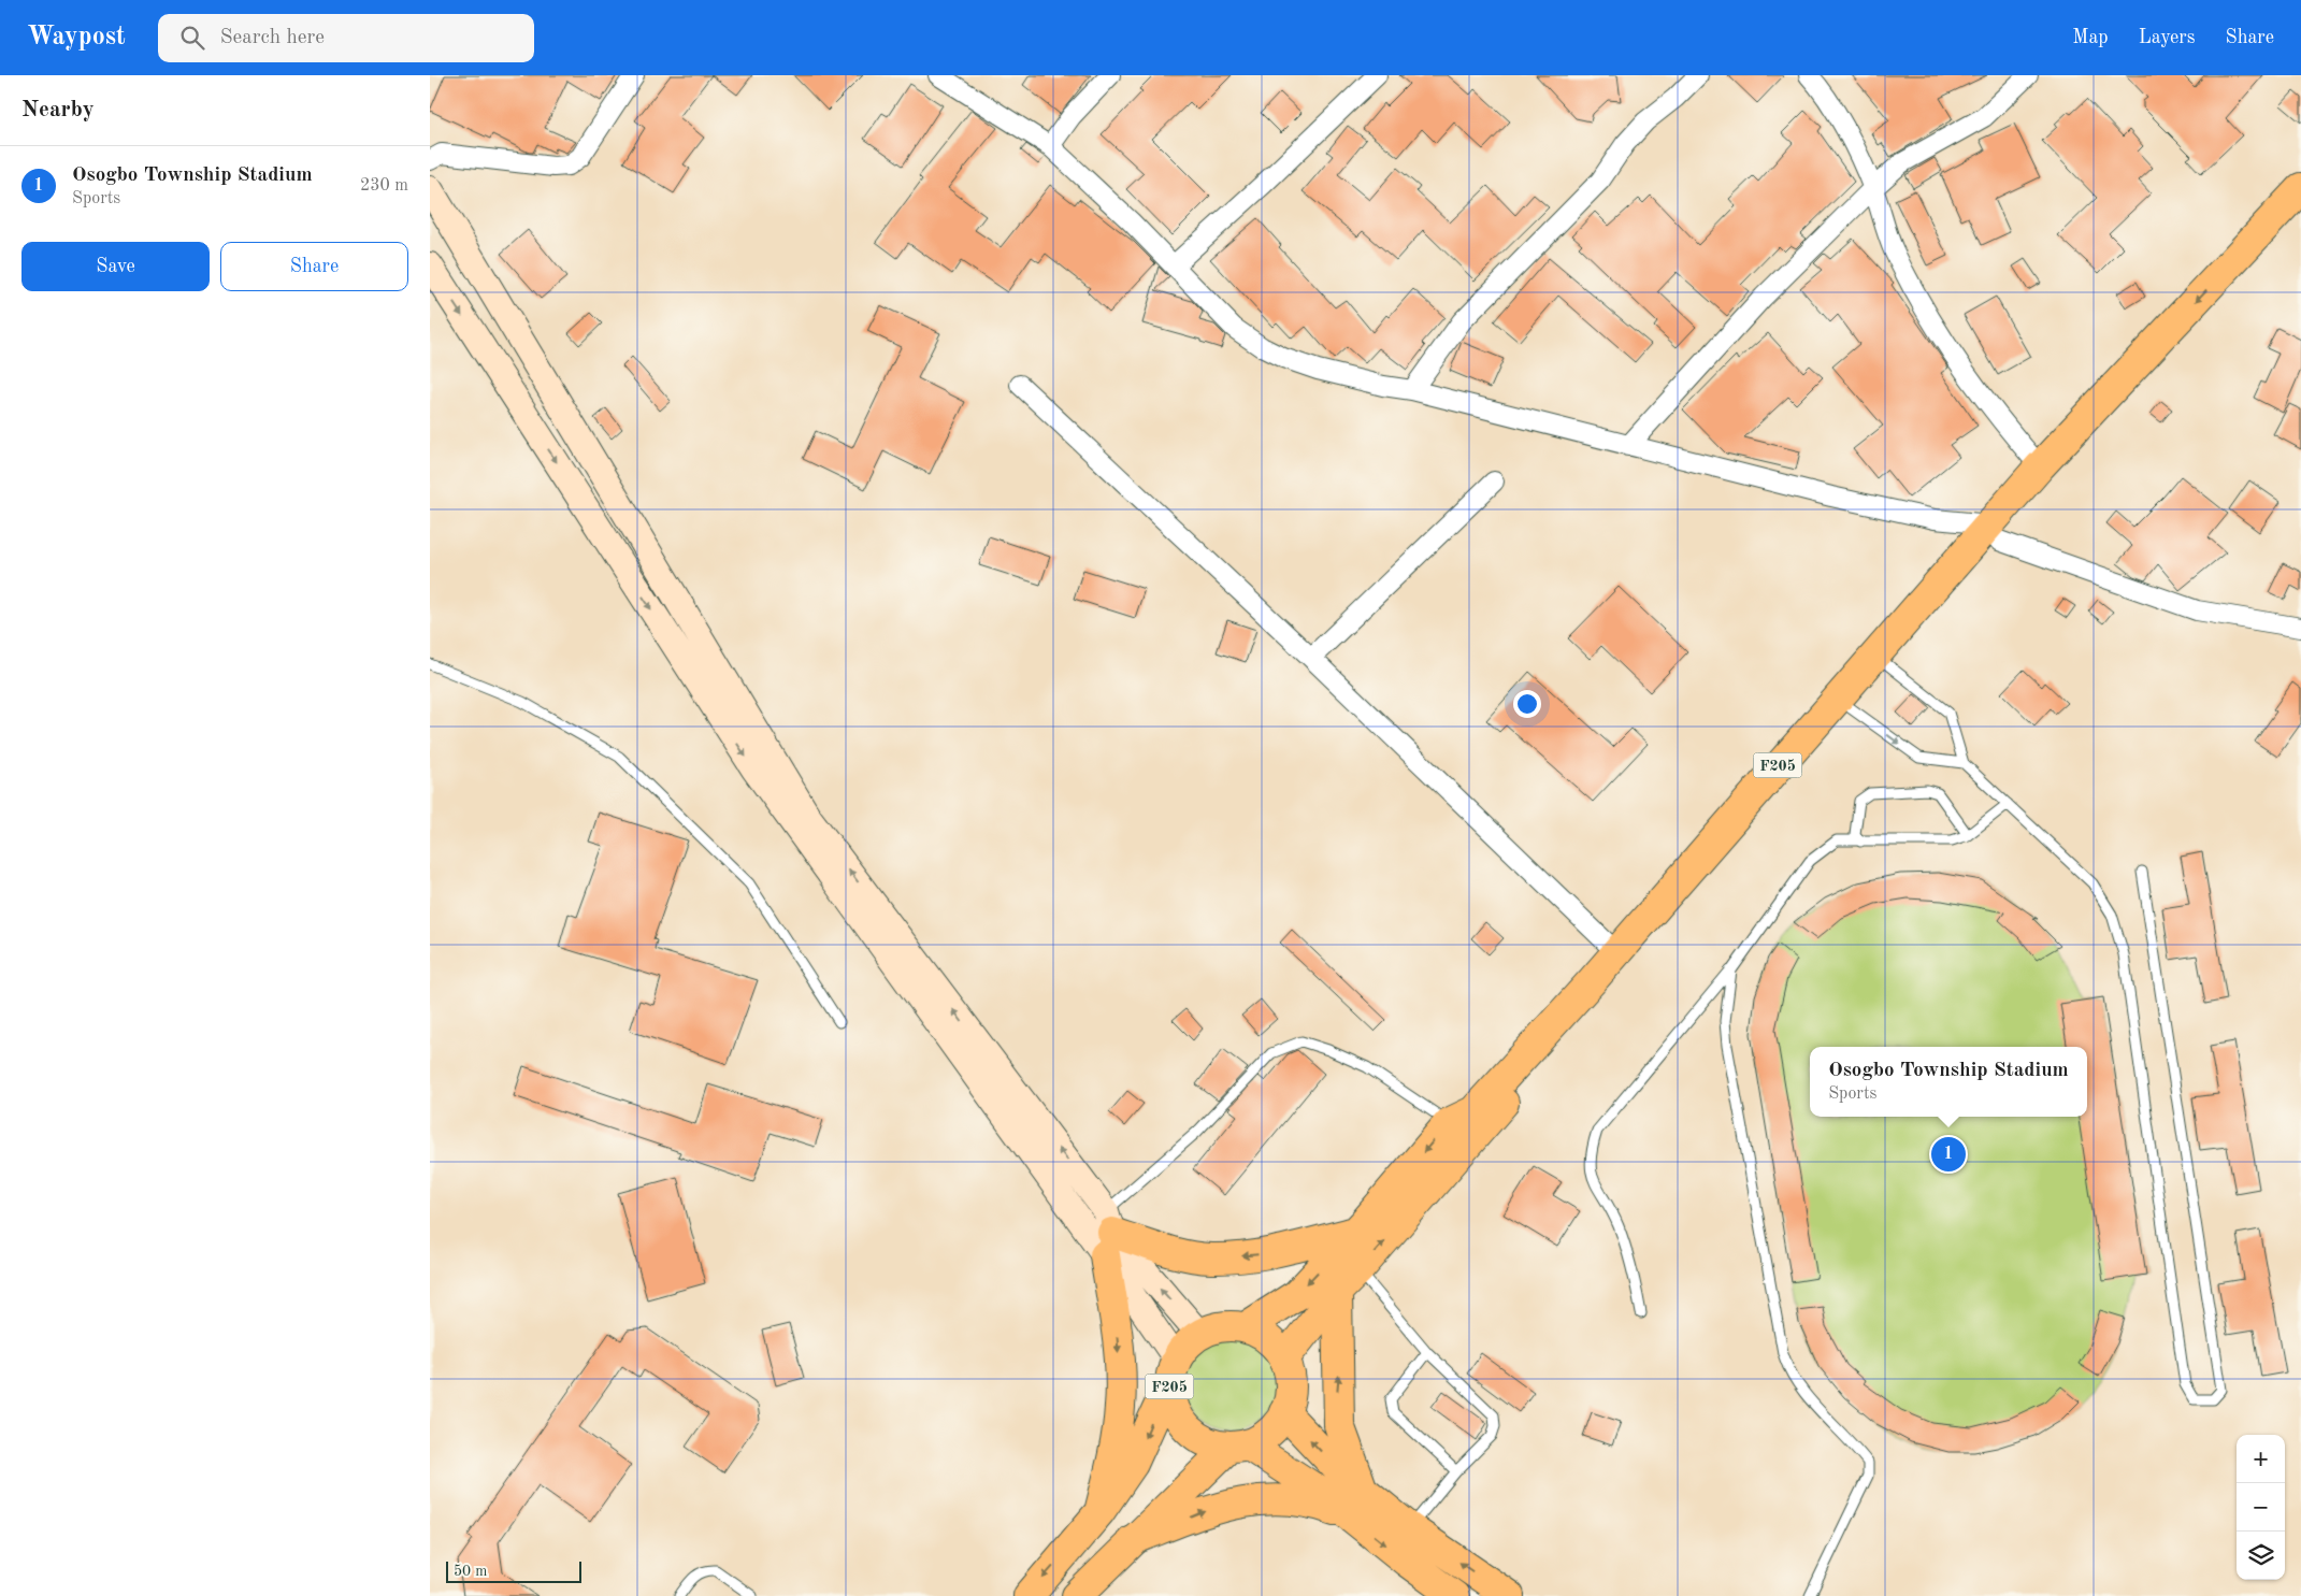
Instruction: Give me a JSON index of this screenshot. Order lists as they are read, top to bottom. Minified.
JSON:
{"streets":{"main road":["F205"]},"scale_bar":"50 m","page":{"header":"Waypost","search":"Search here","nav":["Map","Layers","Share"],"heading":"Nearby","list":[{"mark":"1","name":"Osogbo Township Stadium","note":"Sports","value":"230 m"}],"buttons":["Save","Share"],"popup":["Osogbo Township Stadium","Sports"],"pins":"1","map_buttons":["+","−"],"scale":"50 m"}}
